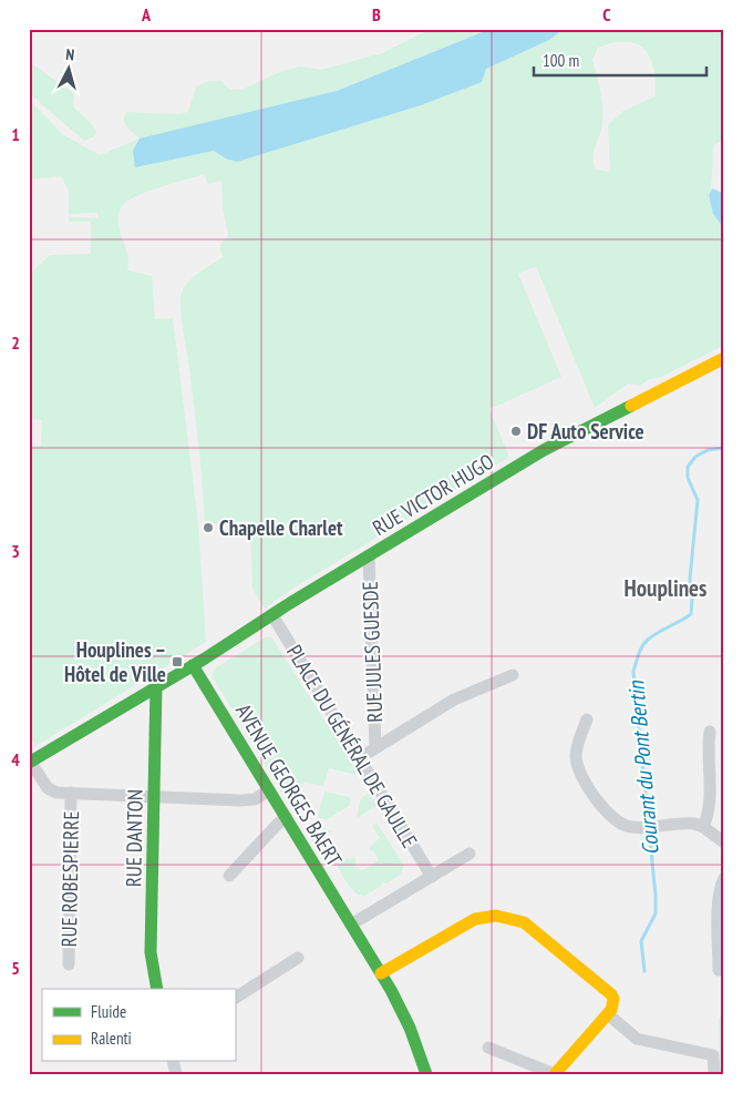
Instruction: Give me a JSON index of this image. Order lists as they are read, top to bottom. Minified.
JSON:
{"streets":{"street":["RUE VICTOR HUGO","RUE JULES GUESDE","PLACE DU GÉNÉRAL DE GAULLE","AVENUE GEORGES BAERT","RUE DANTON","RUE ROBESPIERRE"]},"crossings":[["RUE VICTOR HUGO","RUE JULES GUESDE"],["RUE VICTOR HUGO","PLACE DU GÉNÉRAL DE GAULLE"],["RUE VICTOR HUGO","AVENUE GEORGES BAERT"],["RUE VICTOR HUGO","RUE DANTON"]],"districts":["Houplines"],"water":["Courant du Pont Bertin"],"places":{"other":["DF Auto Service","Chapelle Charlet"],"transit":["Houplines – Hôtel de Ville"]},"legend":["Fluide","Ralenti"],"scale_bar":"100 m","north":"top","grid":{"columns":["A","B","C"],"rows":["1","2","3","4","5"]}}
